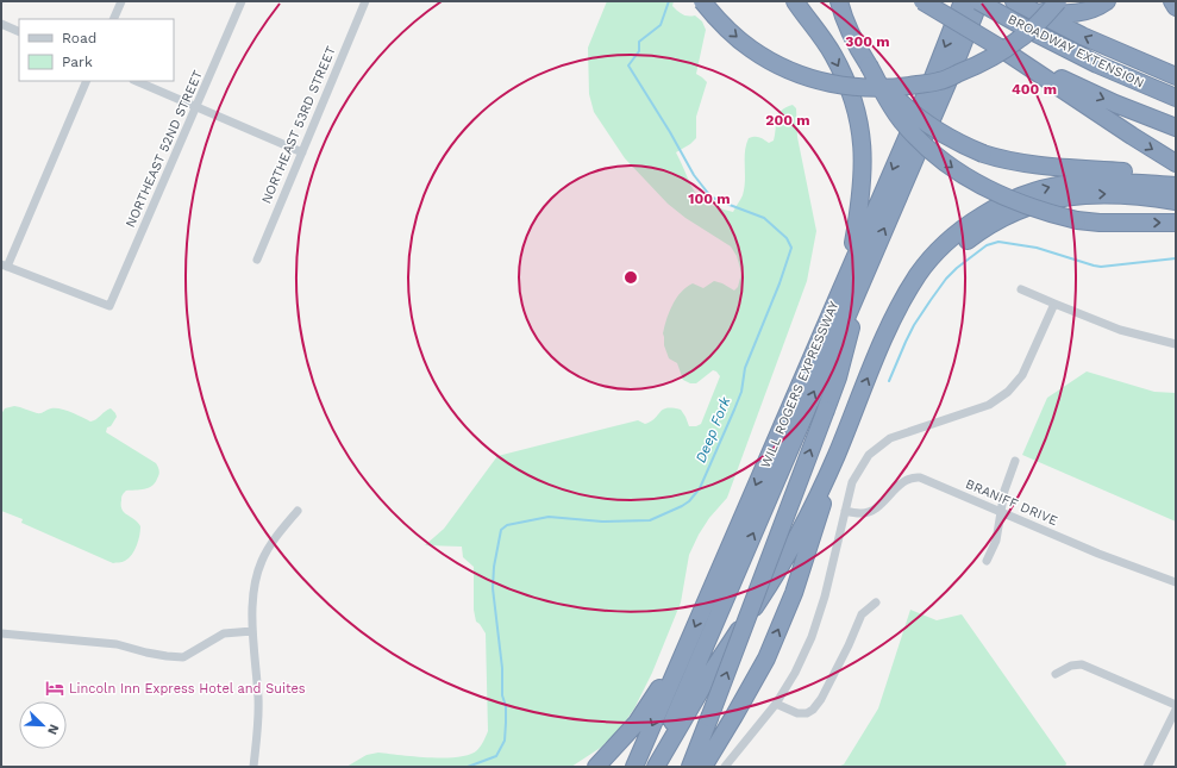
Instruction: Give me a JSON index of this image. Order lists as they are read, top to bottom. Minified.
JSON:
{"streets":{"highway":["BROADWAY EXTENSION","WILL ROGERS EXPRESSWAY"],"street":["NORTHEAST 53RD STREET","NORTHEAST 52ND STREET","BRANIFF DRIVE"]},"crossings":[["BROADWAY EXTENSION","WILL ROGERS EXPRESSWAY"]],"water":["Deep Fork"],"places":{"hotel":["Lincoln Inn Express Hotel and Suites"]},"legend":["Road","Park"],"north":"bottom right","rings":["300 m","400 m","200 m","100 m"]}
